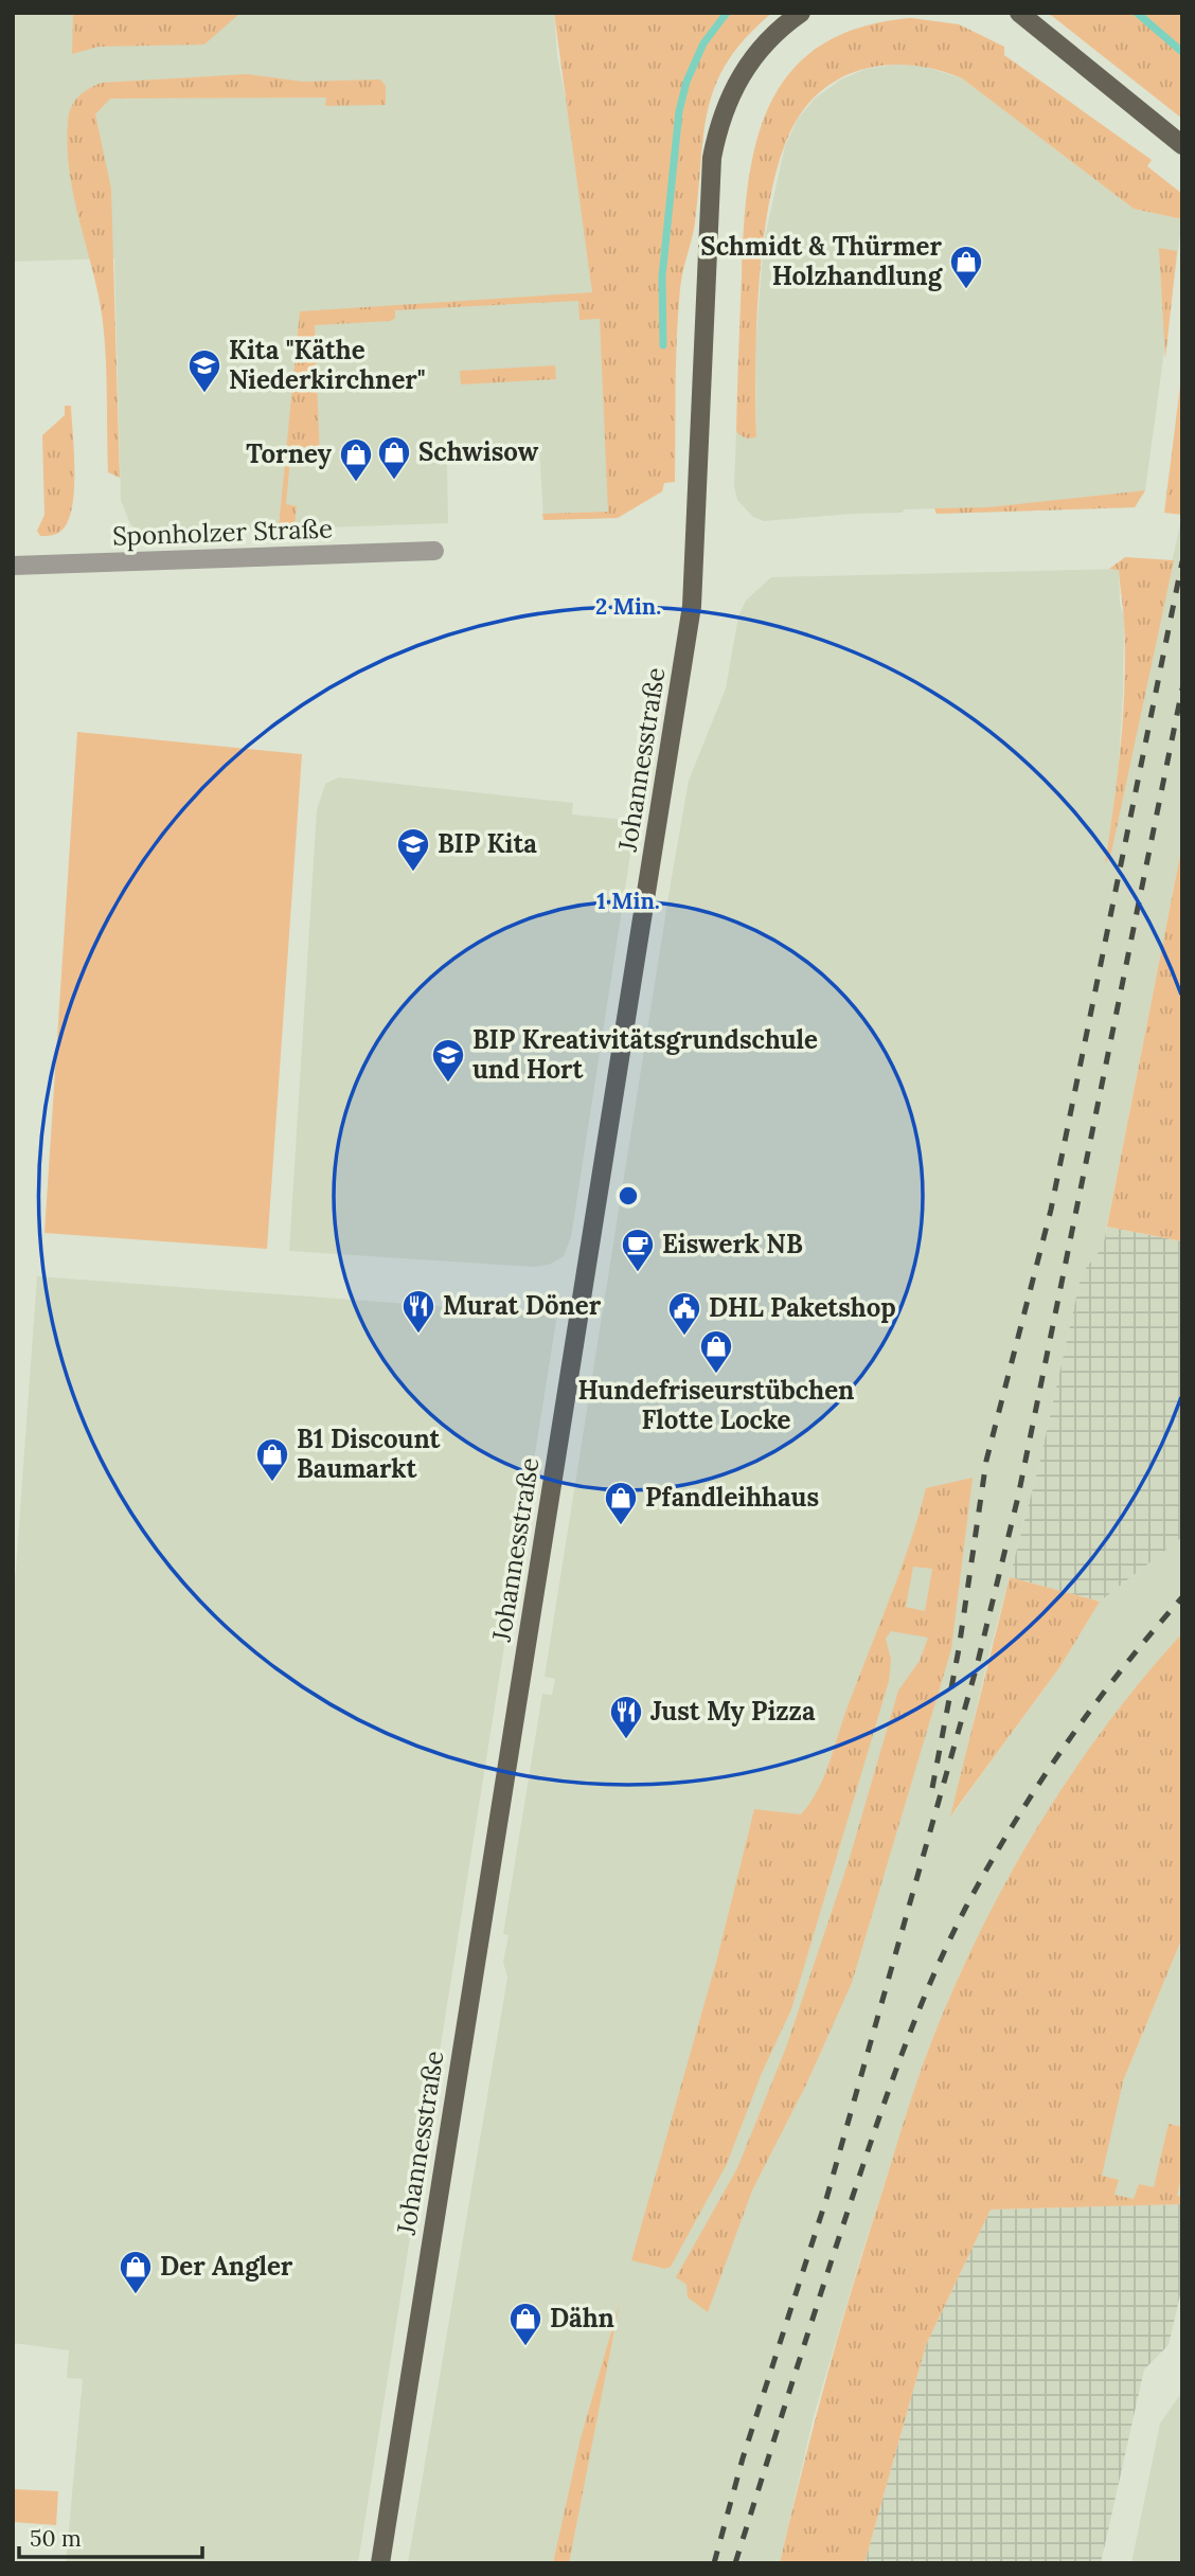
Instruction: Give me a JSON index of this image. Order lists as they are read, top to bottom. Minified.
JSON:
{"streets":{"main road":["Johannesstraße"],"street":["Sponholzer Straße"]},"places":{"shop":["Schmidt & Thürmer Holzhandlung","Schwisow","Torney","Hundefriseurstübchen Flotte Locke","B1 Discount Baumarkt","Pfandleihhaus","Der Angler","Dähn"],"school or university":["Kita \"Käthe Niederkirchner\"","BIP Kita","BIP Kreativitätsgrundschule und Hort"],"cafe":["Eiswerk NB"],"restaurant":["Murat Döner","Just My Pizza"],"public building":["DHL Paketshop"]},"scale_bar":"50 m","rings":["2 Min.","1 Min."]}
